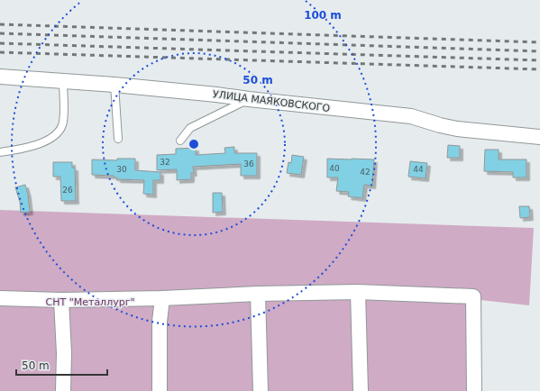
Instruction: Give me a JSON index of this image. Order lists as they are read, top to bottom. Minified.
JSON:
{"streets":{"street":["УЛИЦА МАЯКОВСКОГО"]},"parks":["СНТ \"Металлург\""],"house_numbers":["32","36","40","30","44","42","26"],"scale_bar":"50 m","rings":["100 m","50 m"]}
